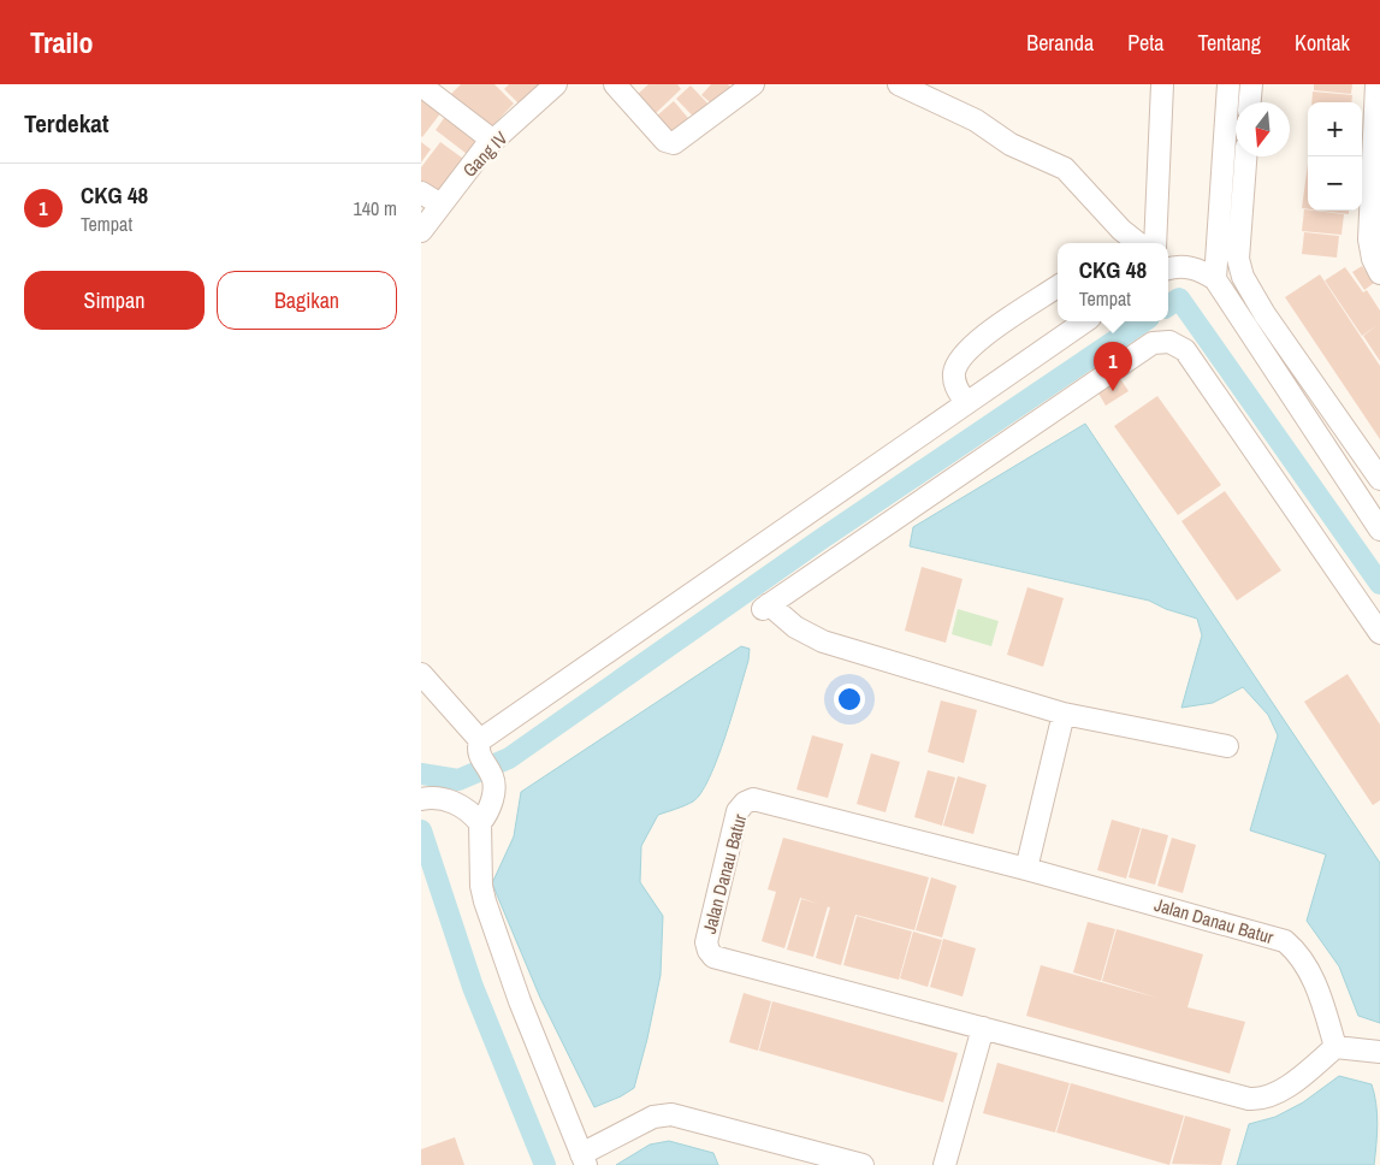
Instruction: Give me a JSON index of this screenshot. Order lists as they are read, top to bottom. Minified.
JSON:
{"streets":{"street":["Gang IV","Jalan Danau Batur"]},"north":"bottom","page":{"header":"Trailo","nav":["Beranda","Peta","Tentang","Kontak"],"heading":"Terdekat","map_buttons":["+","−"],"list":[{"mark":"1","name":"CKG 48","note":"Tempat","value":"140 m"}],"popup":["CKG 48","Tempat"],"buttons":["Simpan","Bagikan"],"pins":"1"}}
